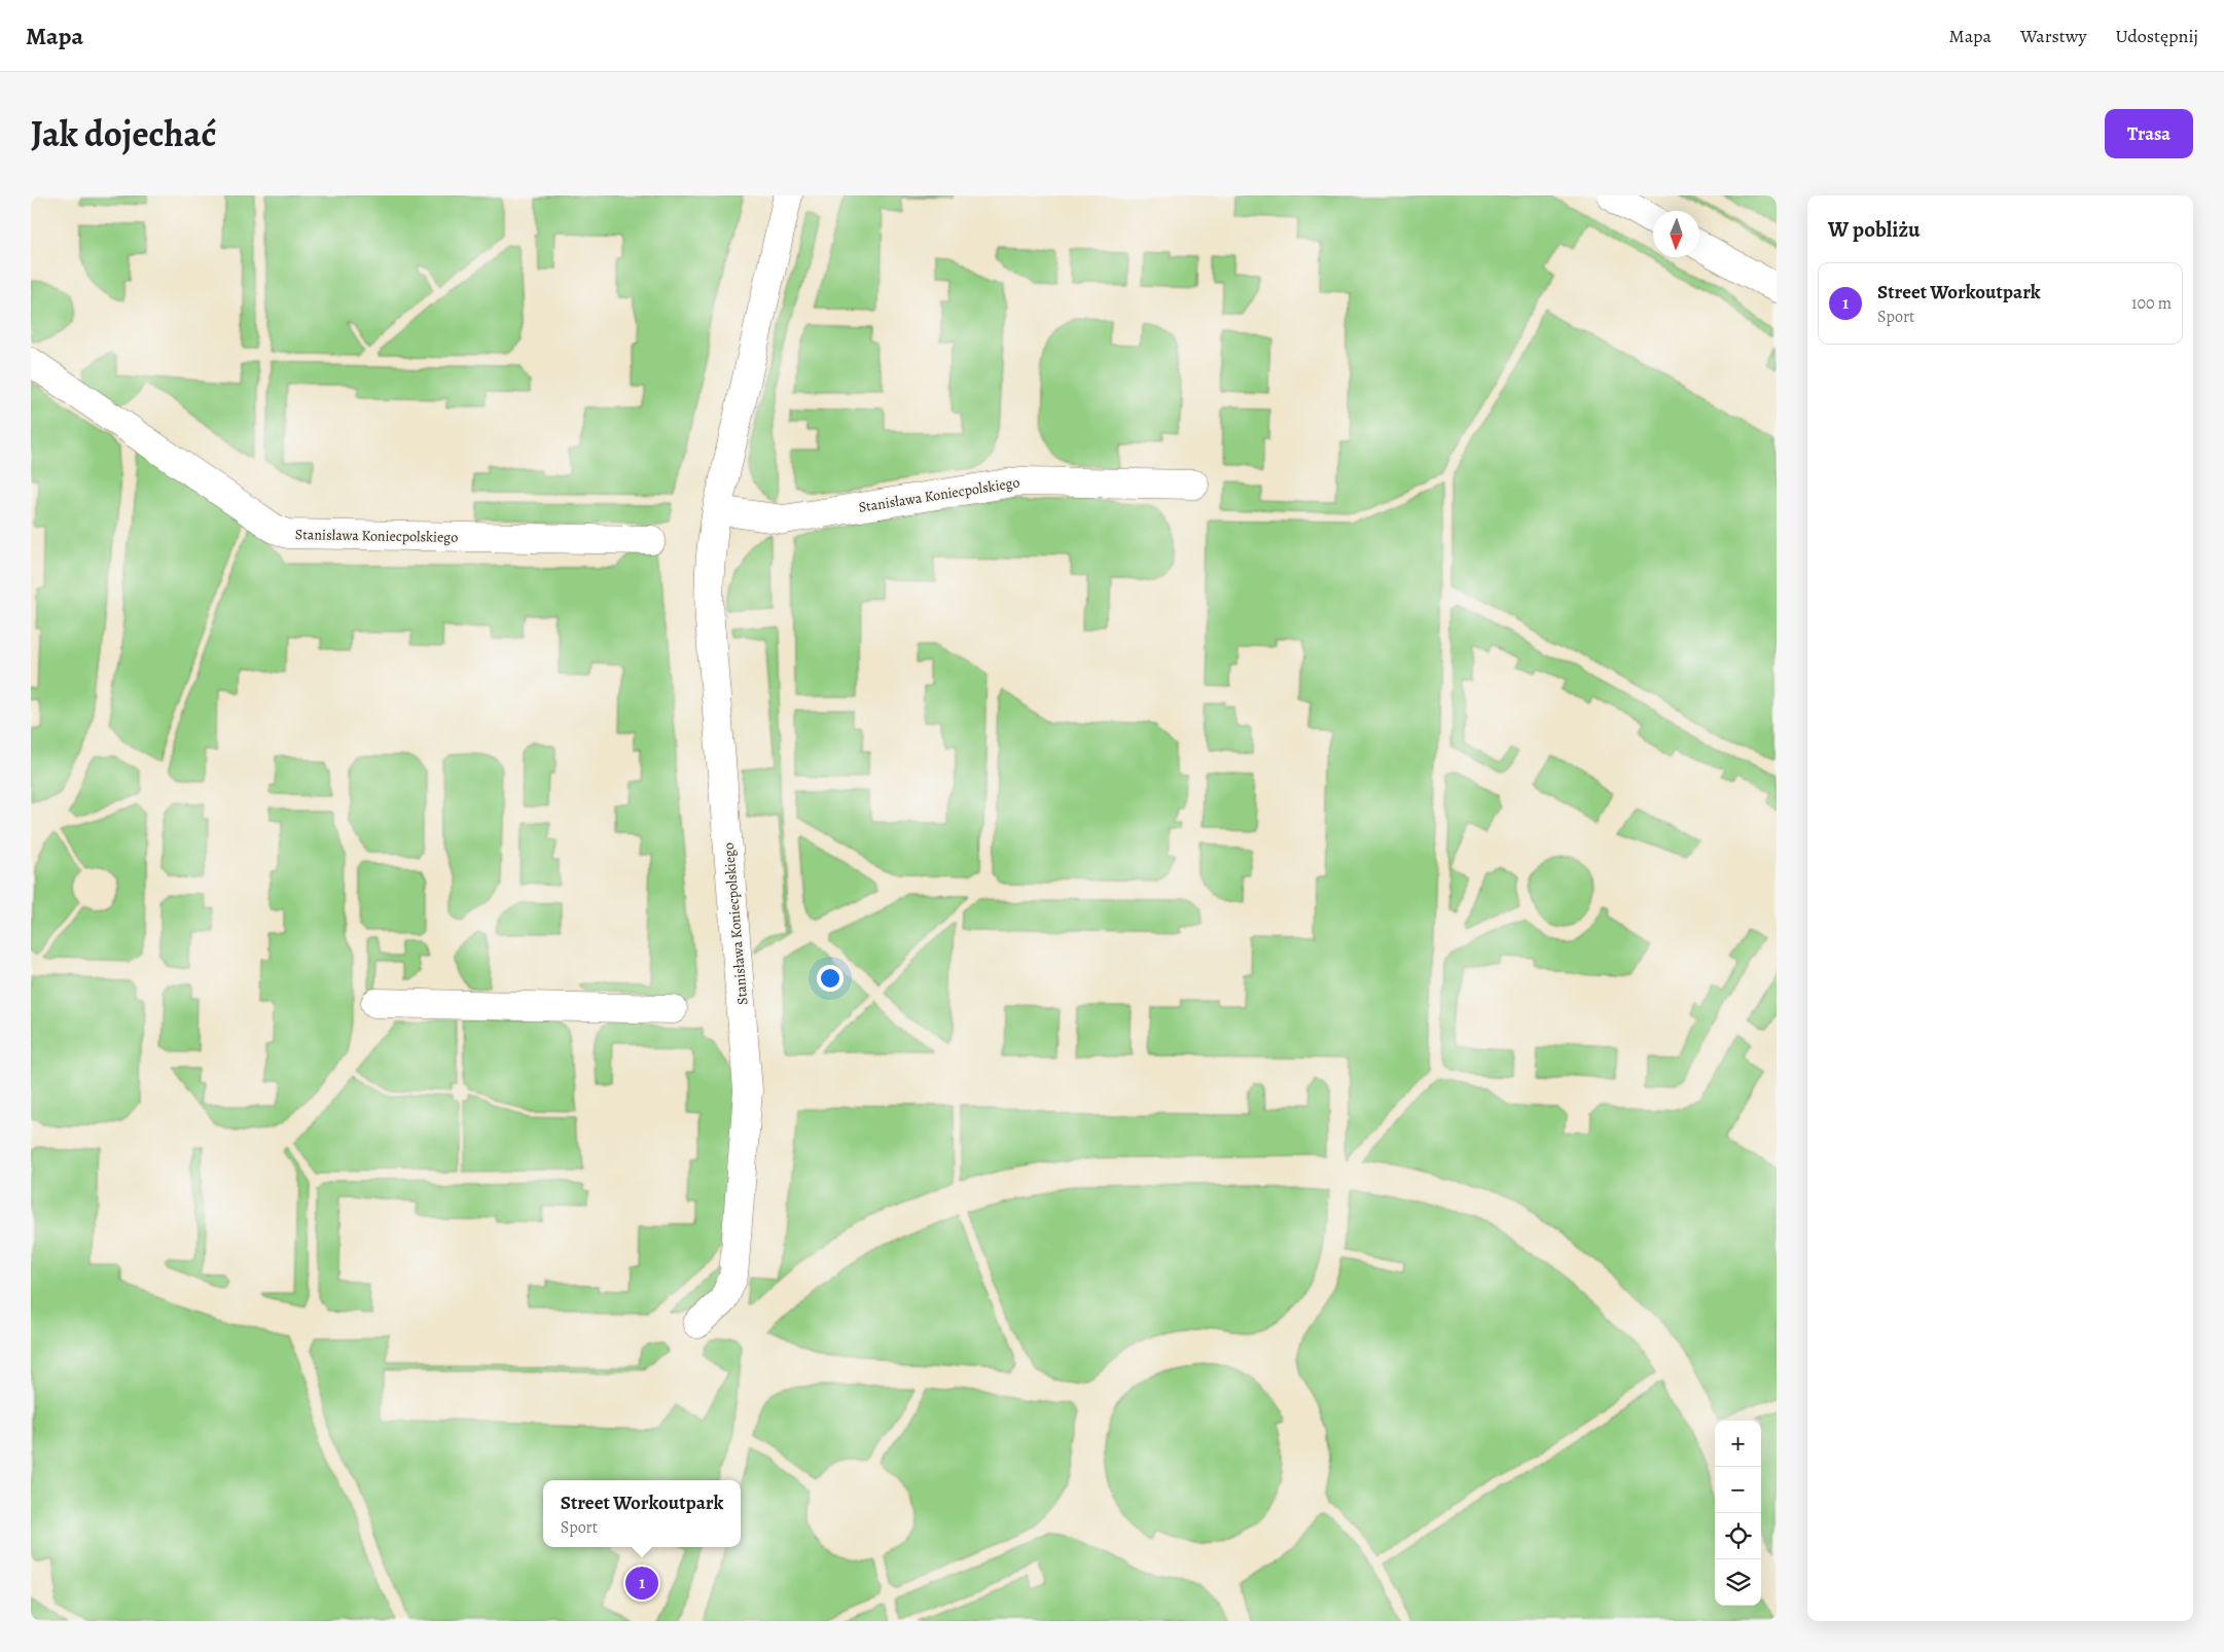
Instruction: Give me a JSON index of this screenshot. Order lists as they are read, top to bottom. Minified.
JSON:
{"streets":{"street":["Stanisława Koniecpolskiego"]},"north":"bottom","page":{"header":"Mapa","nav":["Mapa","Warstwy","Udostępnij"],"title":"Jak dojechać","buttons":"Trasa","heading":"W pobliżu","list":[{"mark":"1","name":"Street Workoutpark","note":"Sport","value":"100 m"}],"map_buttons":["+","−"],"popup":["Street Workoutpark","Sport"],"pins":"1"}}
